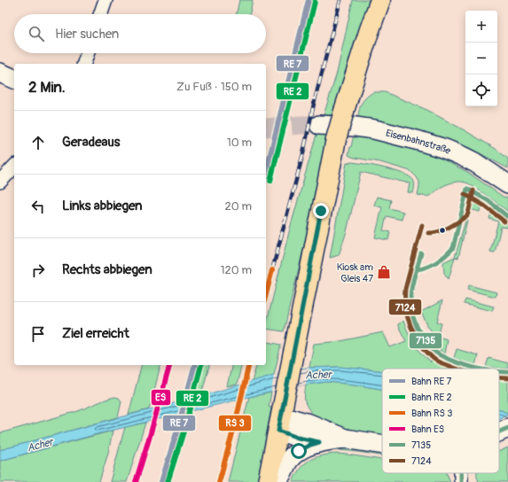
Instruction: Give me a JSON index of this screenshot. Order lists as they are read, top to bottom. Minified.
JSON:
{"streets":{"street":["Eisenbahnstraße"]},"water":["Acher"],"places":{"shop":["Kiosk am Gleis 47"]},"lines":["transit line 7135","transit line 7124","rail line ES"],"legend":["Bahn RE 7","Bahn RE 2","Bahn RS 3","Bahn ES","7135","7124"],"page":{"map_buttons":["+","−"],"search":"Hier suchen","heading":["2 Min.","Zu Fuß · 150 m"],"list":[["Geradeaus","10 m"],["Links abbiegen","20 m"],["Rechts abbiegen","120 m"],"Ziel erreicht"]}}
